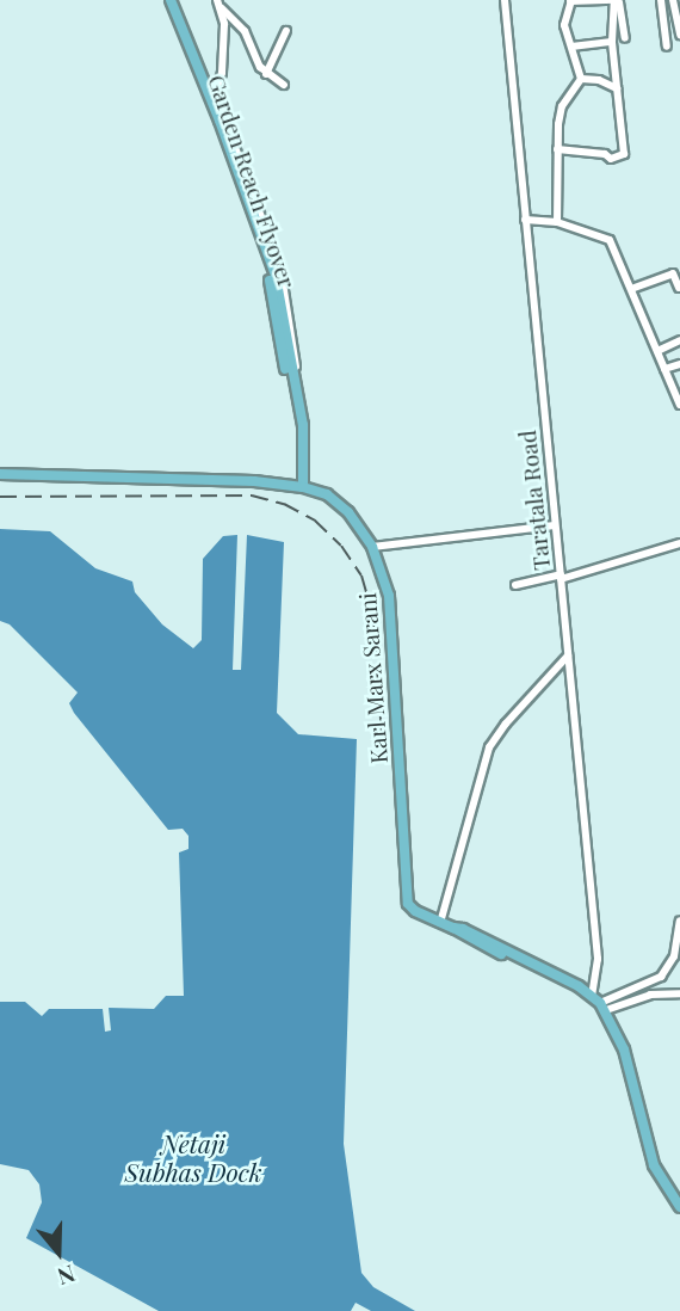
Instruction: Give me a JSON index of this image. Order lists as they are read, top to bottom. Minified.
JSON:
{"streets":{"main road":["Garden Reach Flyover","Karl Marx Sarani"],"street":["Taratala Road"]},"crossings":[["Garden Reach Flyover","Karl Marx Sarani"],["Taratala Road","Karl Marx Sarani"]],"water":["Netaji Subhas Dock"],"north":"bottom"}
